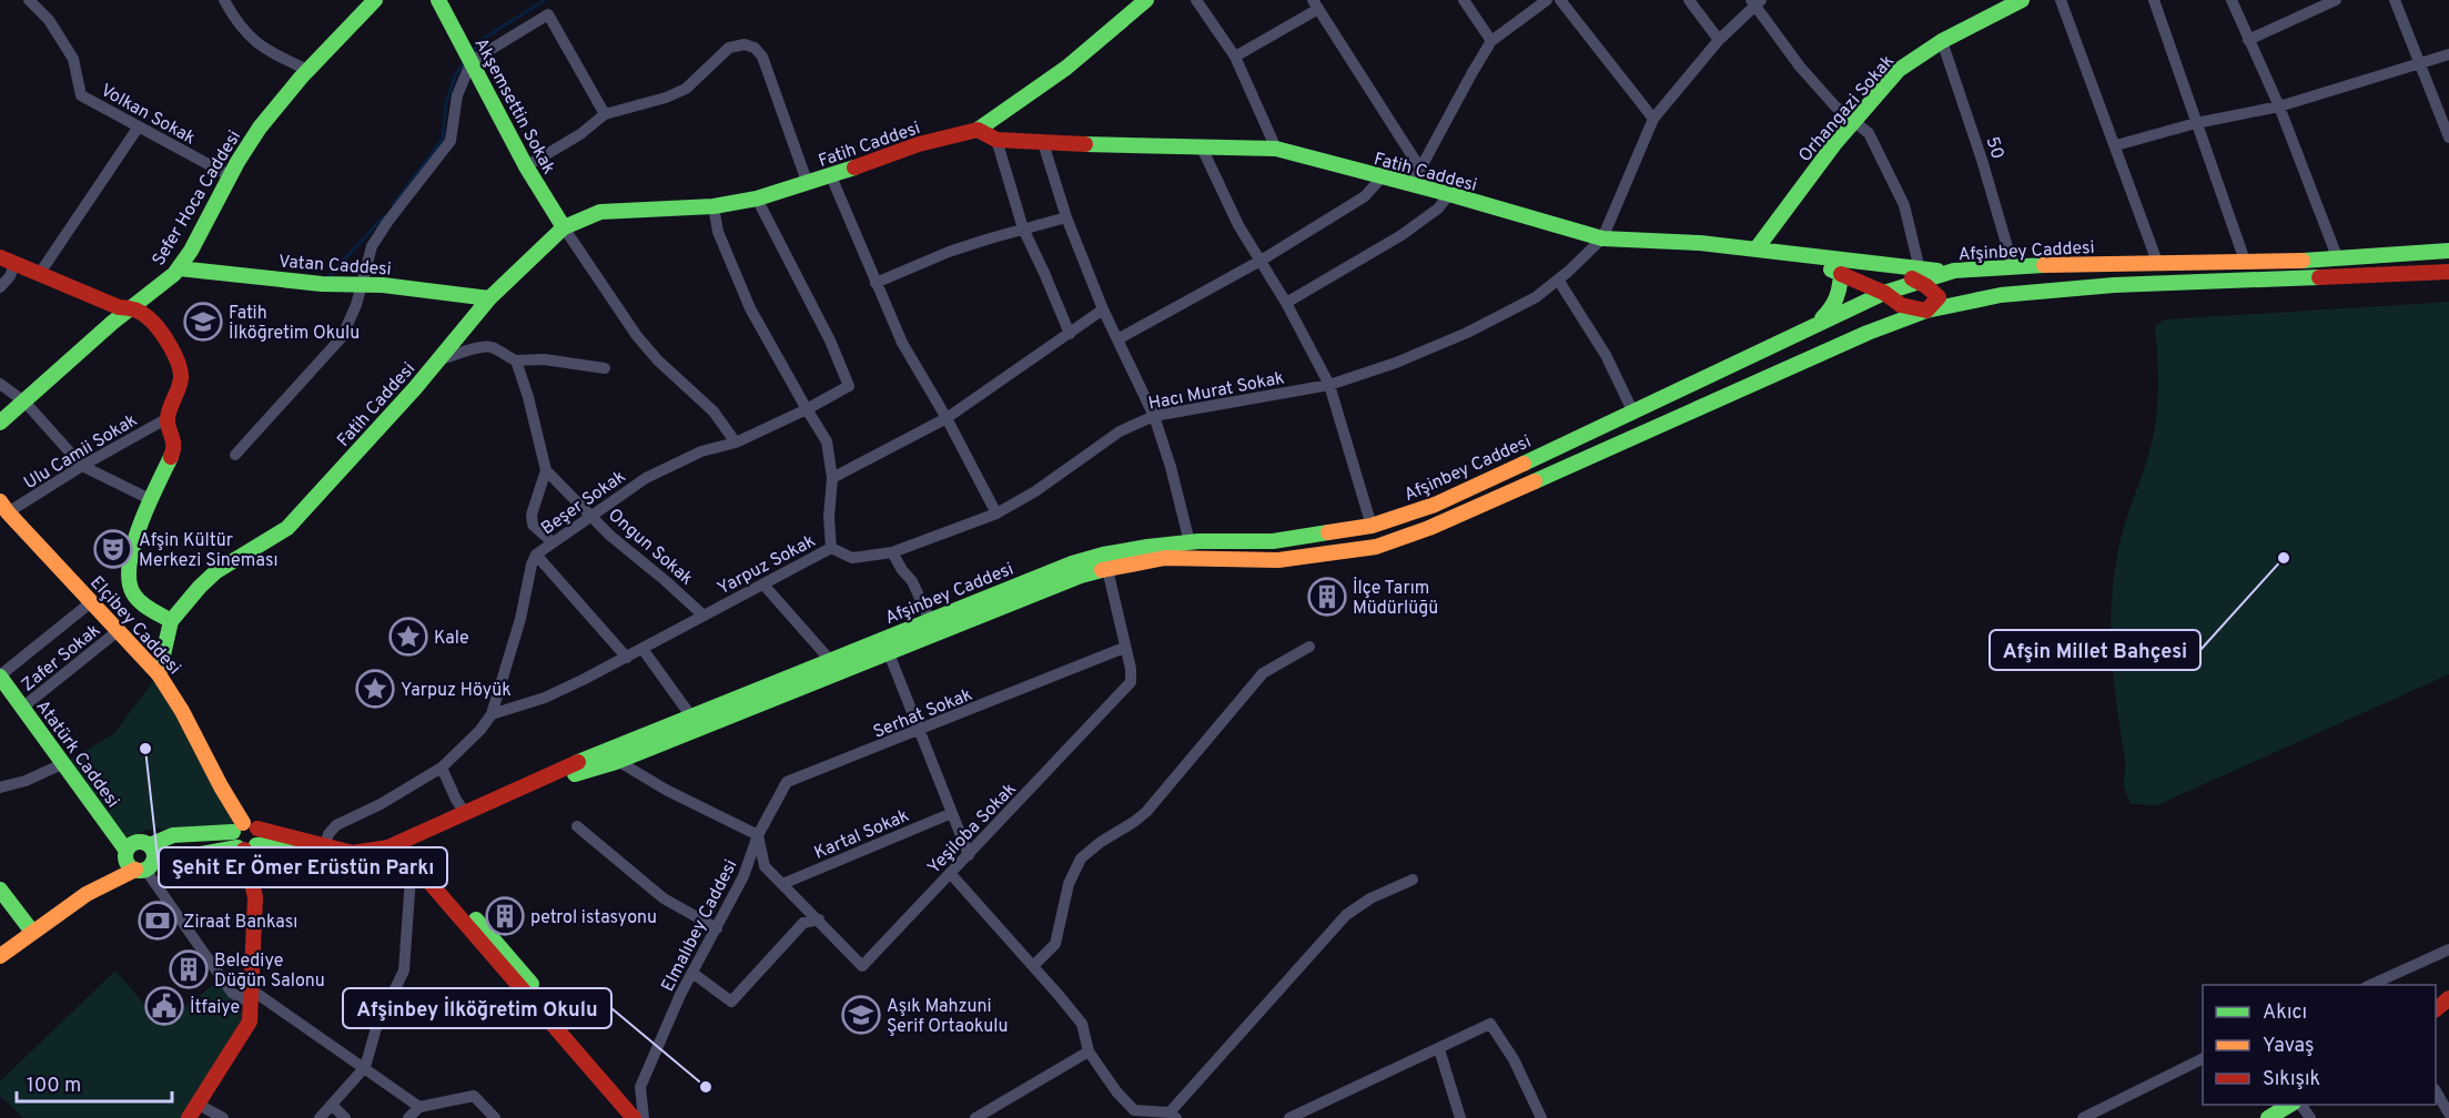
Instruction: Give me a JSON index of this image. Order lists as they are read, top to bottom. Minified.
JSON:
{"streets":{"street":["Akşemsettin Sokak","Orhangazi Sokak","Volkan Sokak","Fatih Caddesi","50","Sefer Hoca Caddesi","Afşinbey Caddesi","Vatan Caddesi","Hacı Murat Sokak","Ulu Camii Sokak","Beşer Sokak","Ongun Sokak","Yarpuz Sokak","Elçibey Caddesi","Zafer Sokak","Serhat Sokak","Atatürk Caddesi","Yeşiloba Sokak","Kartal Sokak","Elmalıbey Caddesi"]},"crossings":[["Akşemsettin Sokak","Fatih Caddesi"],["Orhangazi Sokak","Fatih Caddesi"],["Orhangazi Sokak","50"],["Volkan Sokak","Sefer Hoca Caddesi"],["Fatih Caddesi","Vatan Caddesi"],["Fatih Caddesi","Hacı Murat Sokak"],["Fatih Caddesi","Beşer Sokak"],["Fatih Caddesi","Yarpuz Sokak"],["Fatih Caddesi","Elçibey Caddesi"],["50","Afşinbey Caddesi"],["Sefer Hoca Caddesi","Vatan Caddesi"],["Afşinbey Caddesi","Beşer Sokak"],["Afşinbey Caddesi","Elçibey Caddesi"],["Afşinbey Caddesi","Yeşiloba Sokak"],["Hacı Murat Sokak","Yarpuz Sokak"],["Ulu Camii Sokak","Elçibey Caddesi"],["Beşer Sokak","Ongun Sokak"],["Beşer Sokak","Yarpuz Sokak"],["Ongun Sokak","Yarpuz Sokak"],["Elçibey Caddesi","Zafer Sokak"],["Zafer Sokak","Atatürk Caddesi"],["Serhat Sokak","Yeşiloba Sokak"],["Serhat Sokak","Elmalıbey Caddesi"],["Yeşiloba Sokak","Kartal Sokak"]],"places":{"school or university":["Fatih İlköğretim Okulu","Aşık Mahzuni Şerif Ortaokulu"],"theatre":["Afşin Kültür Merkezi Sineması"],"other":["Afşin Millet Bahçesi","Şehit Er Ömer Erüstün Parkı","Afşinbey İlköğretim Okulu"],"building":["İlçe Tarım Müdürlüğü","petrol istasyonu","Belediye Düğün Salonu"],"place":["Kale","Yarpuz Höyük"],"bank":["Ziraat Bankası"],"public building":["İtfaiye"]},"legend":["Akıcı","Yavaş","Sıkışık"],"scale_bar":"100 m"}
